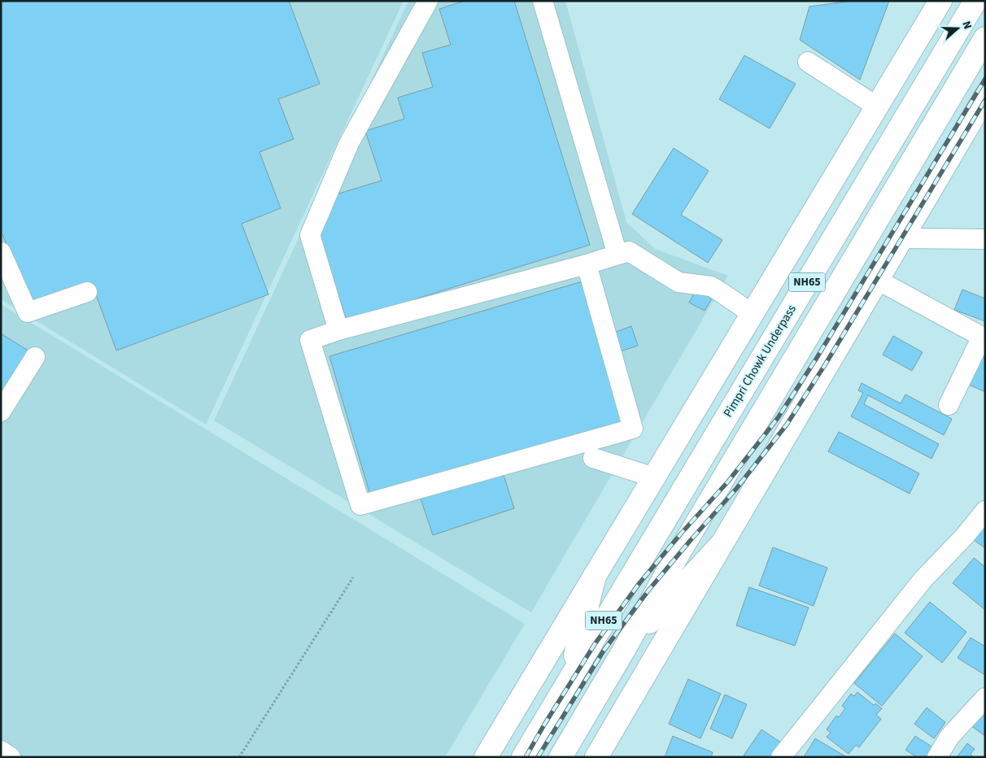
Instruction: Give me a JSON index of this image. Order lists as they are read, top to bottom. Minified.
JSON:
{"streets":{"main road":["NH65","Pimpri Chowk Underpass"]},"crossings":[["NH65","Pimpri Chowk Underpass"]],"north":"right"}
